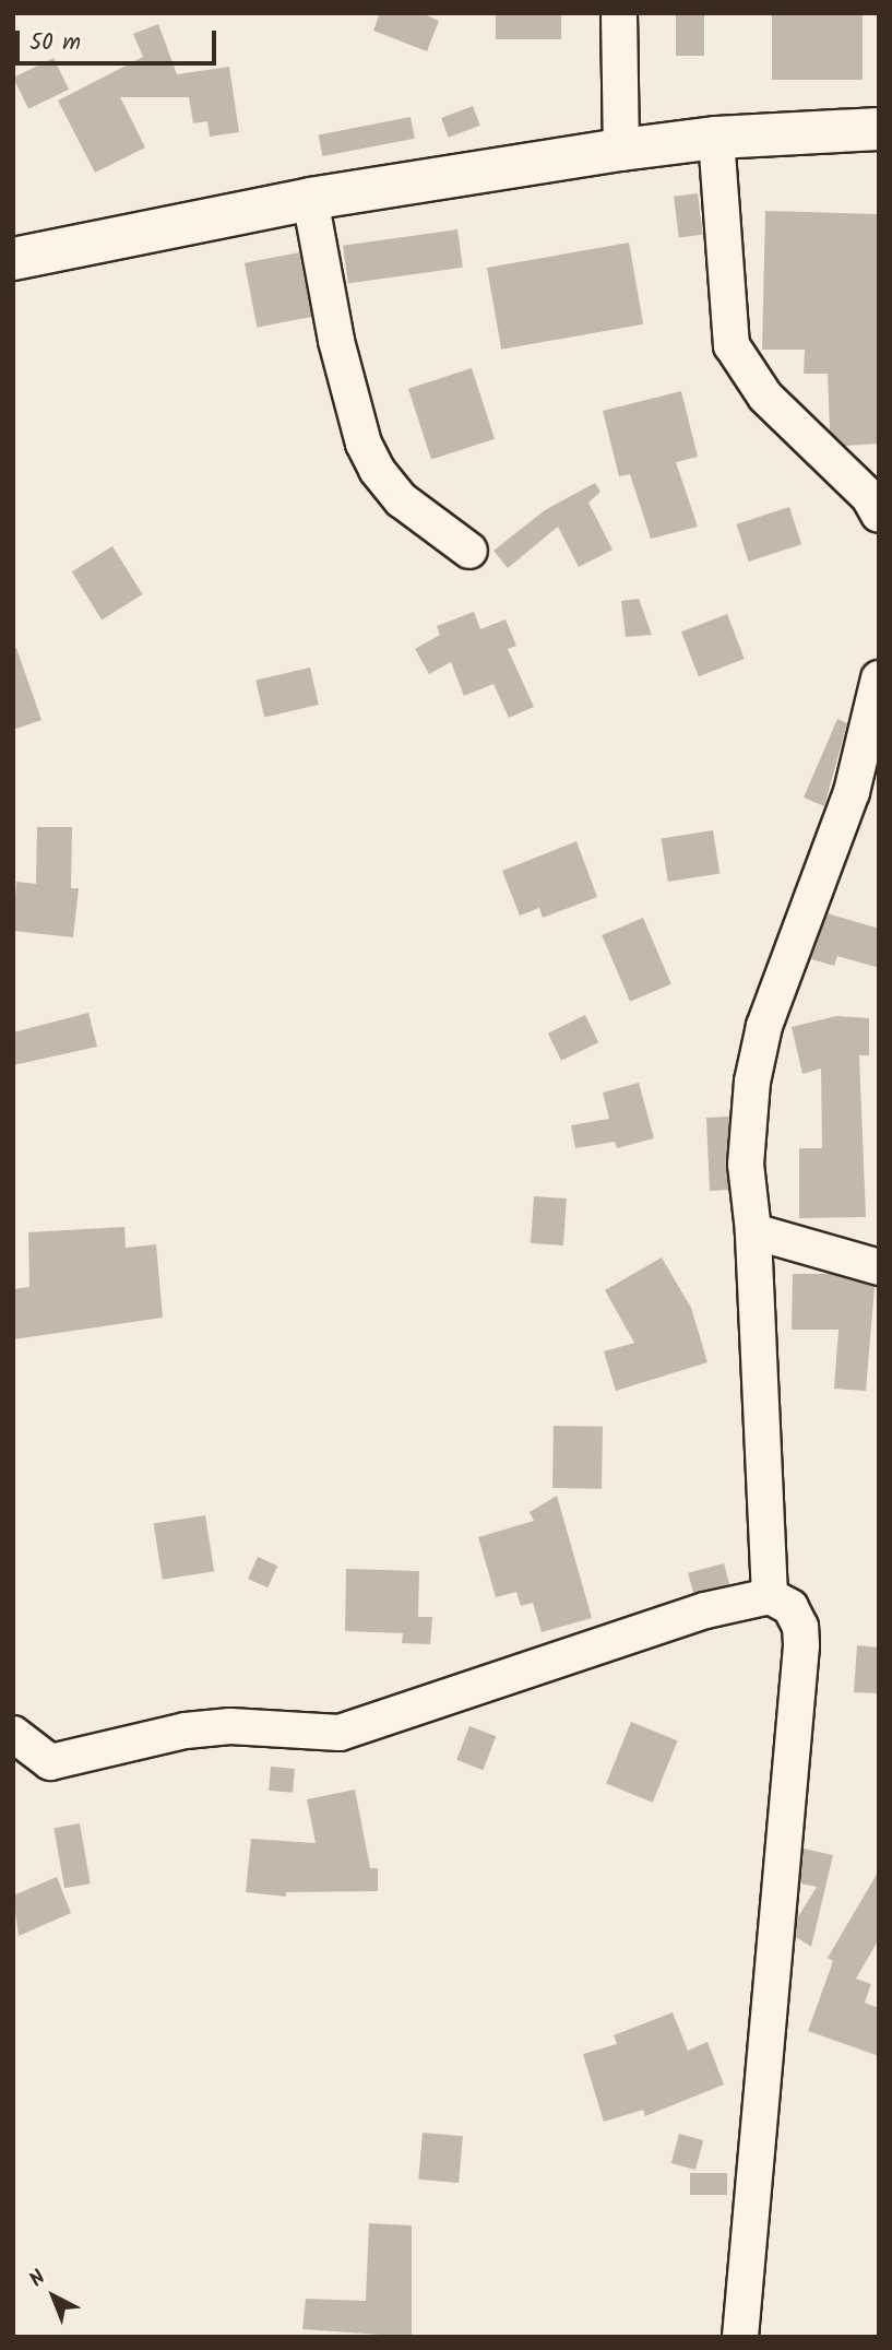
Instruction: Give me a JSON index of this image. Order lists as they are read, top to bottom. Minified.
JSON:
{"scale_bar":"50 m","north":"top left"}
